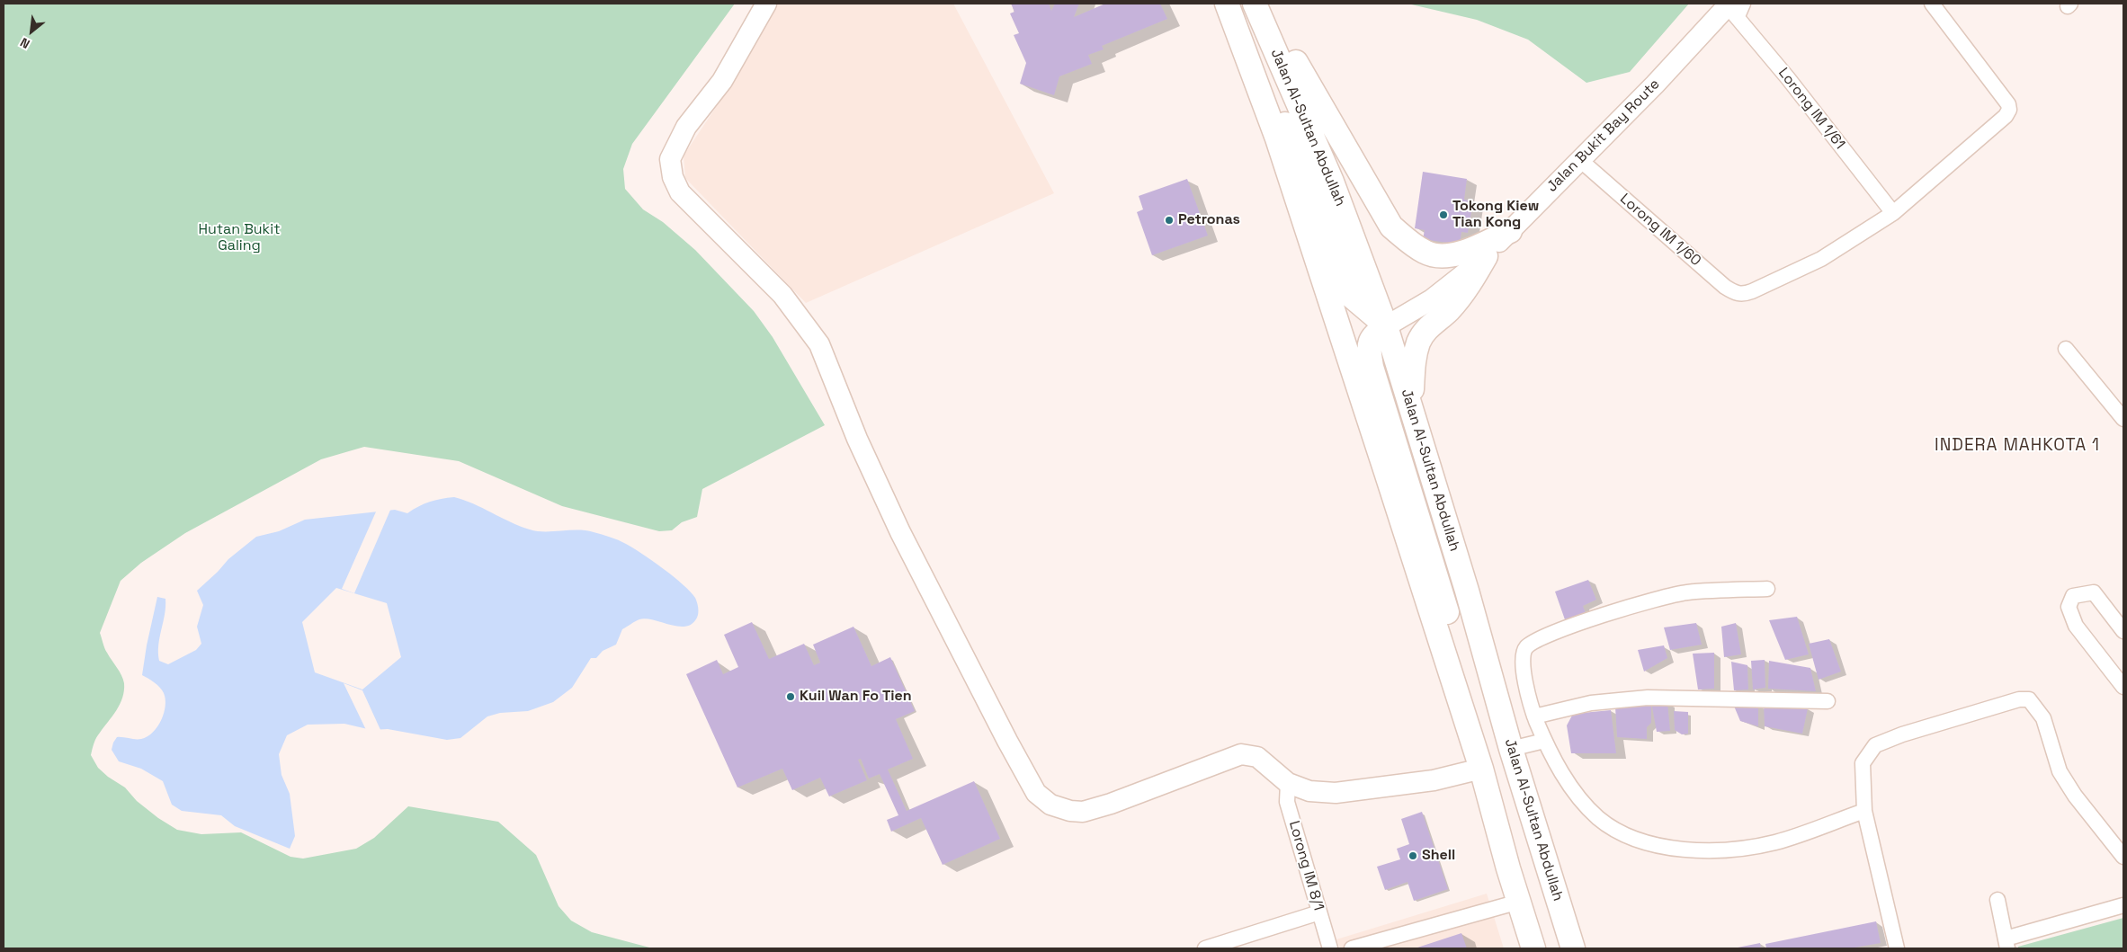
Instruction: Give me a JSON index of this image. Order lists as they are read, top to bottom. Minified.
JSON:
{"streets":{"main road":["Jalan Al-Sultan Abdullah"],"street":["Lorong IM 1/61","Jalan Bukit Bay Route","Lorong IM 1/60","Lorong IM 8/1"]},"crossings":[["Lorong IM 1/61","Jalan Bukit Bay Route"],["Lorong IM 1/61","Lorong IM 1/60"],["Jalan Al-Sultan Abdullah","Jalan Bukit Bay Route"],["Jalan Bukit Bay Route","Lorong IM 1/60"]],"districts":["INDERA MAHKOTA 1"],"parks":["Hutan Bukit Galing"],"places":["Tokong Kiew Tian Kong","Petronas","Kuil Wan Fo Tien","Shell"],"north":"bottom left"}
